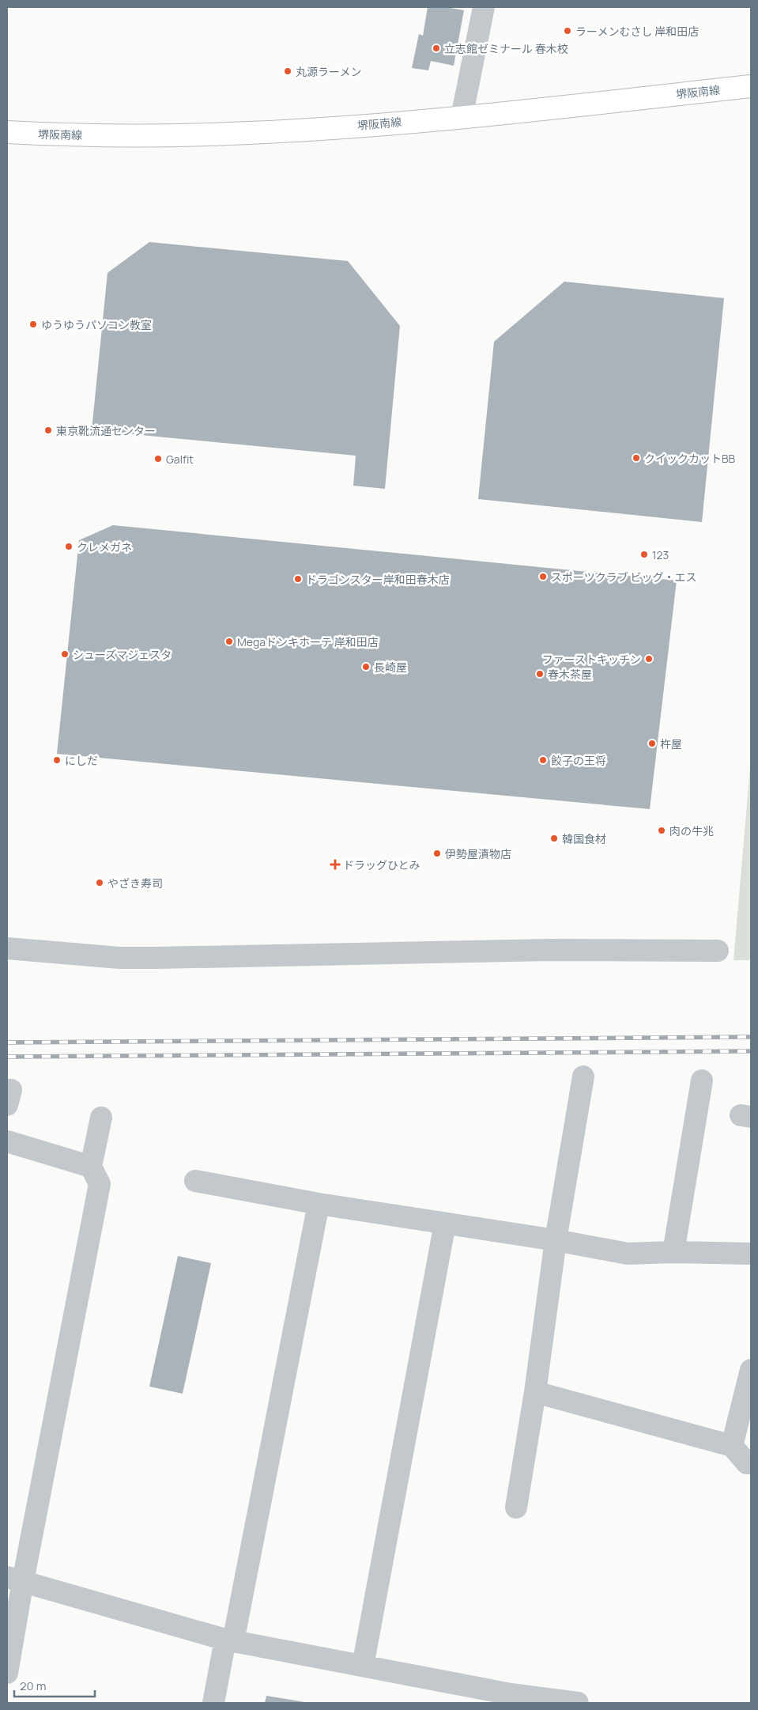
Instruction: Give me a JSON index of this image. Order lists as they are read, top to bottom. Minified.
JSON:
{"streets":{"main road":["堺阪南線"]},"places":{"other":["ラーメンむさし 岸和田店","立志館ゼミナール 春木校","丸源ラーメン","ゆうゆうパソコン教室","東京靴流通センター","クイックカットBB","Galfit","クレメガネ","123","スポーツクラブ ビッグ・エス","ドラゴンスター岸和田春木店","Megaドンキホーテ 岸和田店","シューズマジェスタ","ファーストキッチン","長崎屋","春木茶屋","杵屋","にしだ","餃子の王将","肉の牛兆","韓国食材","伊勢屋漬物店","やざき寿司"],"health":["ドラッグひとみ"]},"scale_bar":"20 m"}
